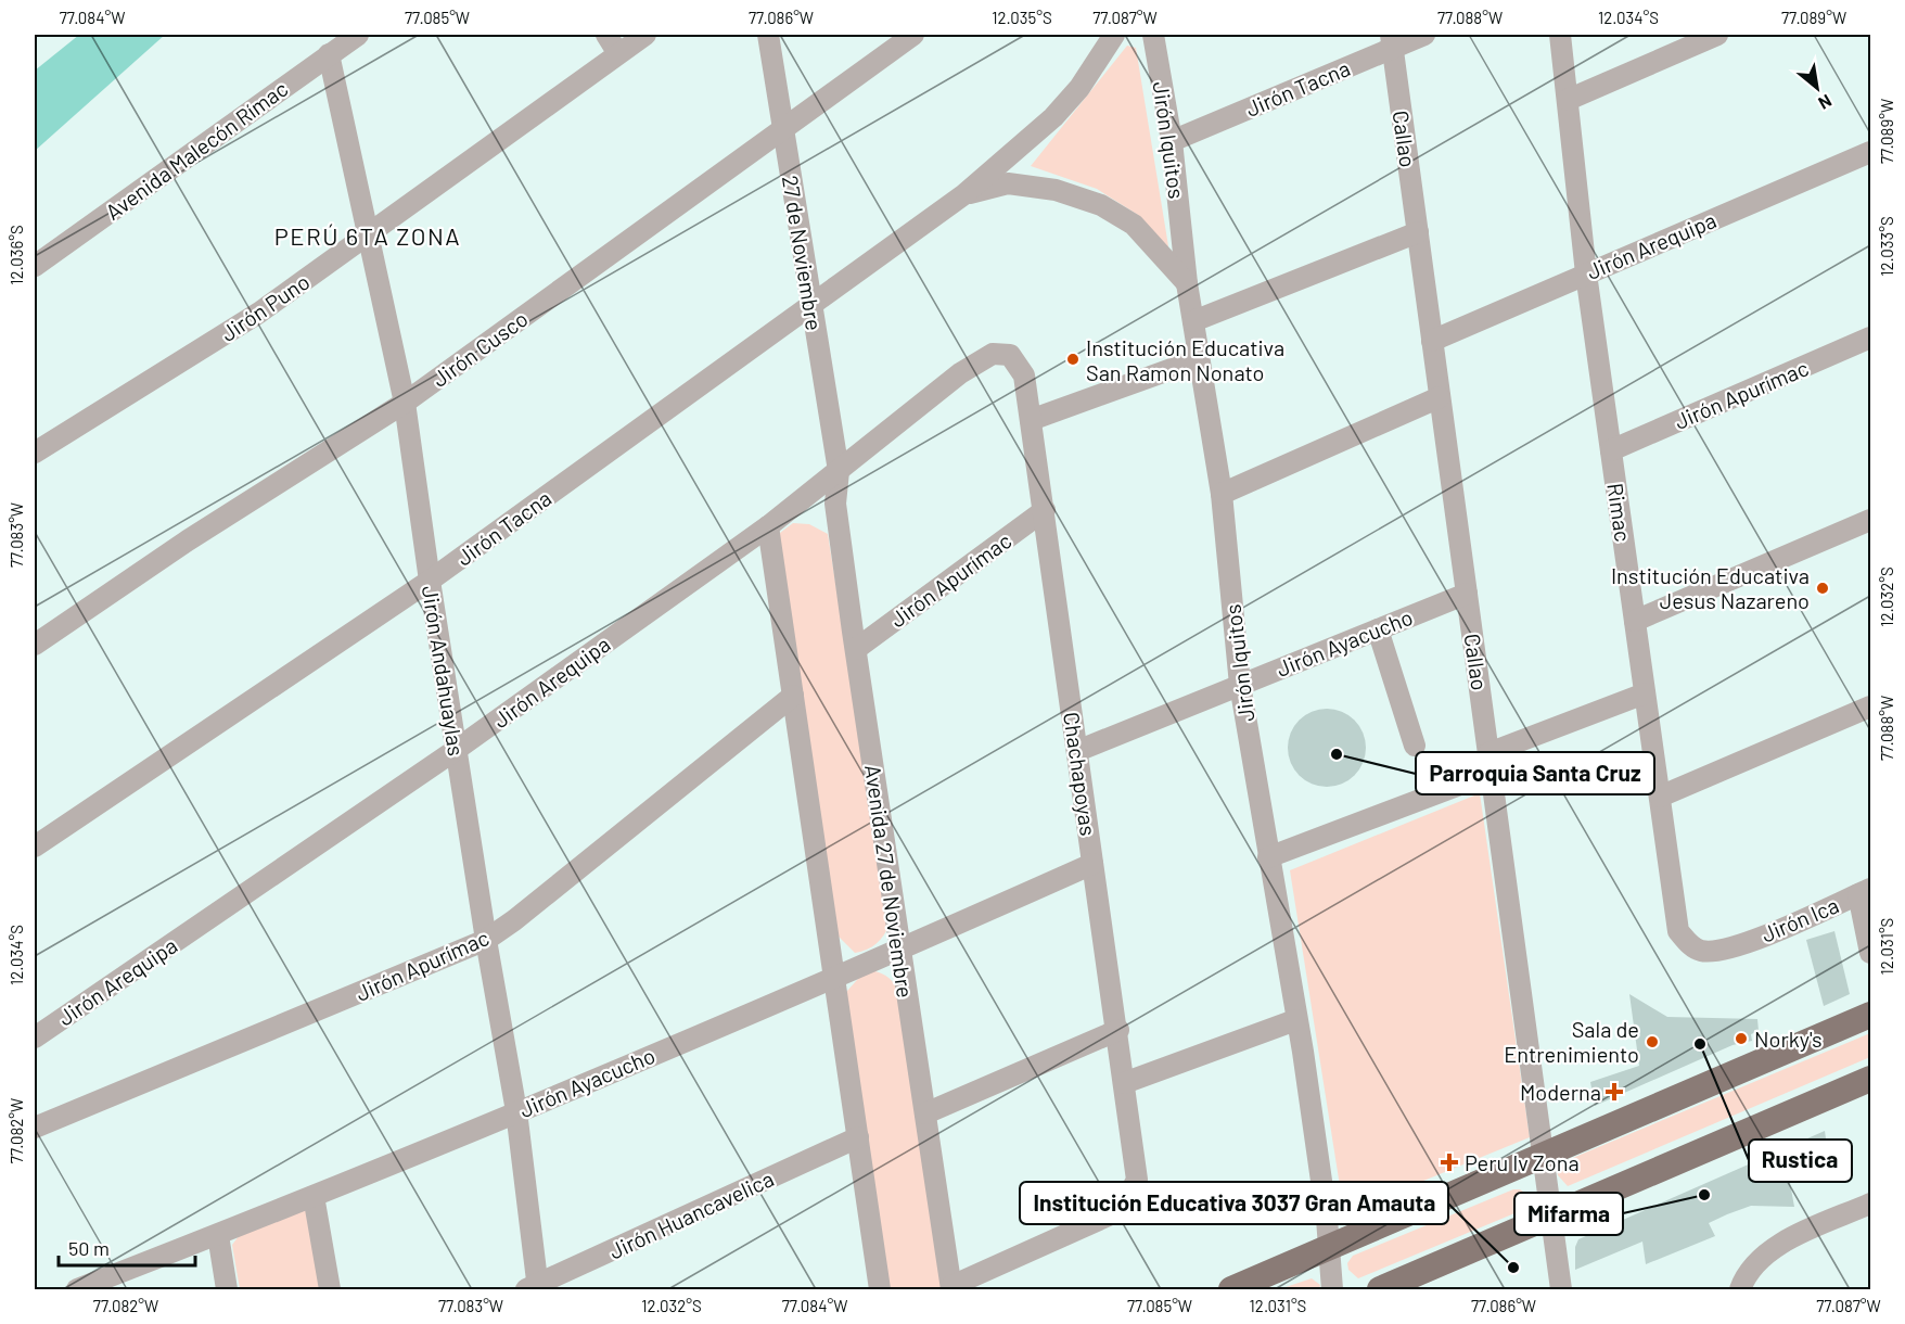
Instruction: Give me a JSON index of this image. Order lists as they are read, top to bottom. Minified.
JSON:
{"streets":{"street":["Jirón Tacna","Callao","Jirón Iquitos","Avenida Malecón Rímac","Jirón Arequipa","27 de Noviembre","Jirón Puno","Jirón Cusco","Jirón Apurímac","Rimac","Jirón Ayacucho","Jirón Andahuaylas","Chachapoyas","Avenida 27 de Noviembre","Jirón Ica","Jirón Huancavelica"]},"crossings":[["Jirón Tacna","Callao"],["Jirón Tacna","Jirón Iquitos"],["Jirón Tacna","27 de Noviembre"],["Jirón Tacna","Jirón Andahuaylas"],["Callao","Jirón Arequipa"],["Callao","Jirón Ayacucho"],["Jirón Iquitos","Jirón Ayacucho"],["Avenida Malecón Rímac","Jirón Andahuaylas"],["Jirón Arequipa","27 de Noviembre"],["Jirón Arequipa","Rimac"],["Jirón Arequipa","Jirón Andahuaylas"],["Jirón Arequipa","Chachapoyas"],["Jirón Arequipa","Avenida 27 de Noviembre"],["27 de Noviembre","Jirón Cusco"],["27 de Noviembre","Avenida 27 de Noviembre"],["Jirón Puno","Jirón Andahuaylas"],["Jirón Cusco","Jirón Andahuaylas"],["Jirón Apurímac","Rimac"],["Jirón Apurímac","Jirón Andahuaylas"],["Jirón Apurímac","Chachapoyas"],["Jirón Apurímac","Avenida 27 de Noviembre"],["Rimac","Jirón Ica"],["Jirón Ayacucho","Jirón Andahuaylas"],["Jirón Ayacucho","Chachapoyas"],["Jirón Ayacucho","Avenida 27 de Noviembre"],["Jirón Andahuaylas","Jirón Huancavelica"],["Chachapoyas","Avenida 27 de Noviembre"]],"districts":["PERÚ 6TA ZONA"],"places":{"other":["Institución Educativa San Ramon Nonato","Institución Educativa Jesus Nazareno","Parroquia Santa Cruz","Norky's","Sala de Entrenimiento","Rustica","Mifarma","Institución Educativa 3037 Gran Amauta"],"health":["Moderna","Peru Iv Zona"]},"scale_bar":"50 m","north":"bottom right","coordinates":["77.084°W","77.085°W","77.086°W","12.035°S","77.087°W","77.088°W","12.034°S","77.089°W","12.033°S","12.036°S","77.083°W","12.032°S","12.031°S","77.082°W"]}
